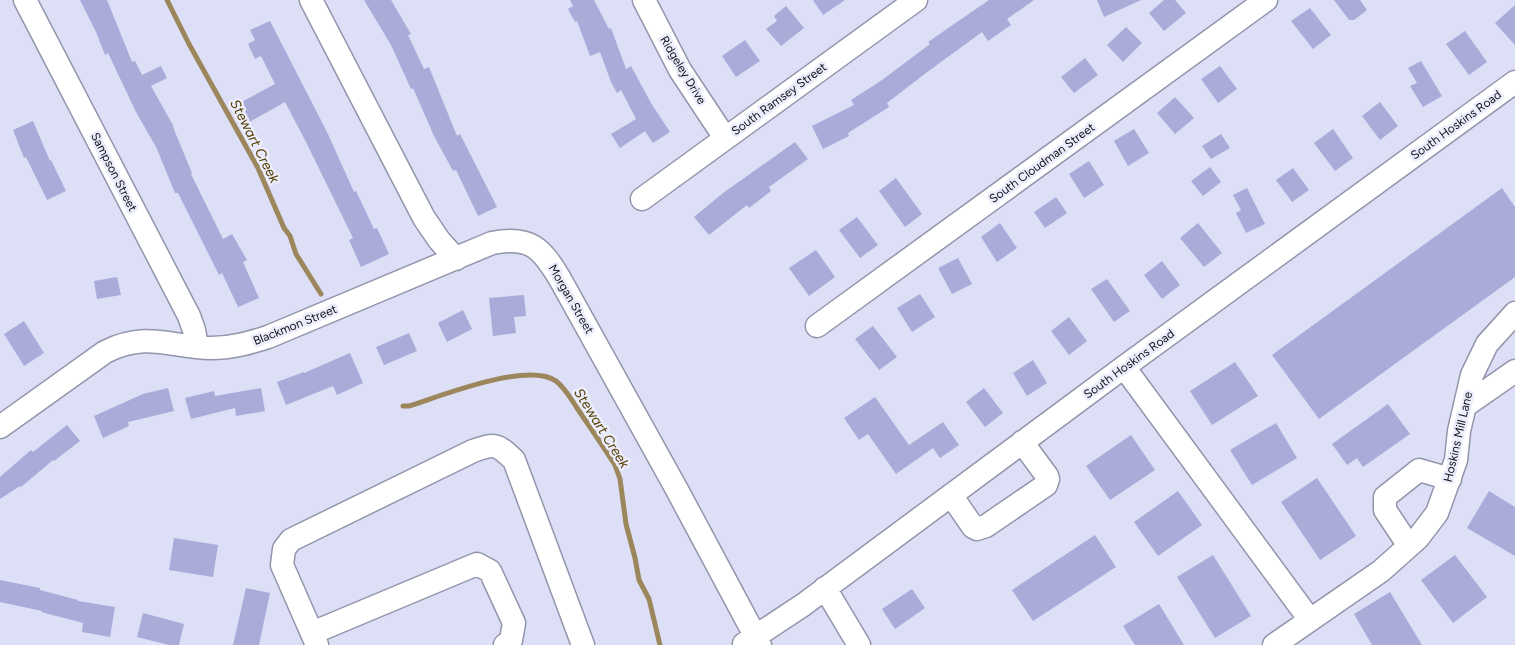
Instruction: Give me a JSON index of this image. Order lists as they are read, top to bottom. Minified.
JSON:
{"streets":{"street":["Ridgeley Drive","South Ramsey Street","South Hoskins Road","South Cloudman Street","Sampson Street","Morgan Street","Blackmon Street","Hoskins Mill Lane"]},"crossings":[["Ridgeley Drive","South Ramsey Street"],["South Hoskins Road","Morgan Street"],["Sampson Street","Blackmon Street"],["Morgan Street","Blackmon Street"]],"water":["Stewart Creek"]}
